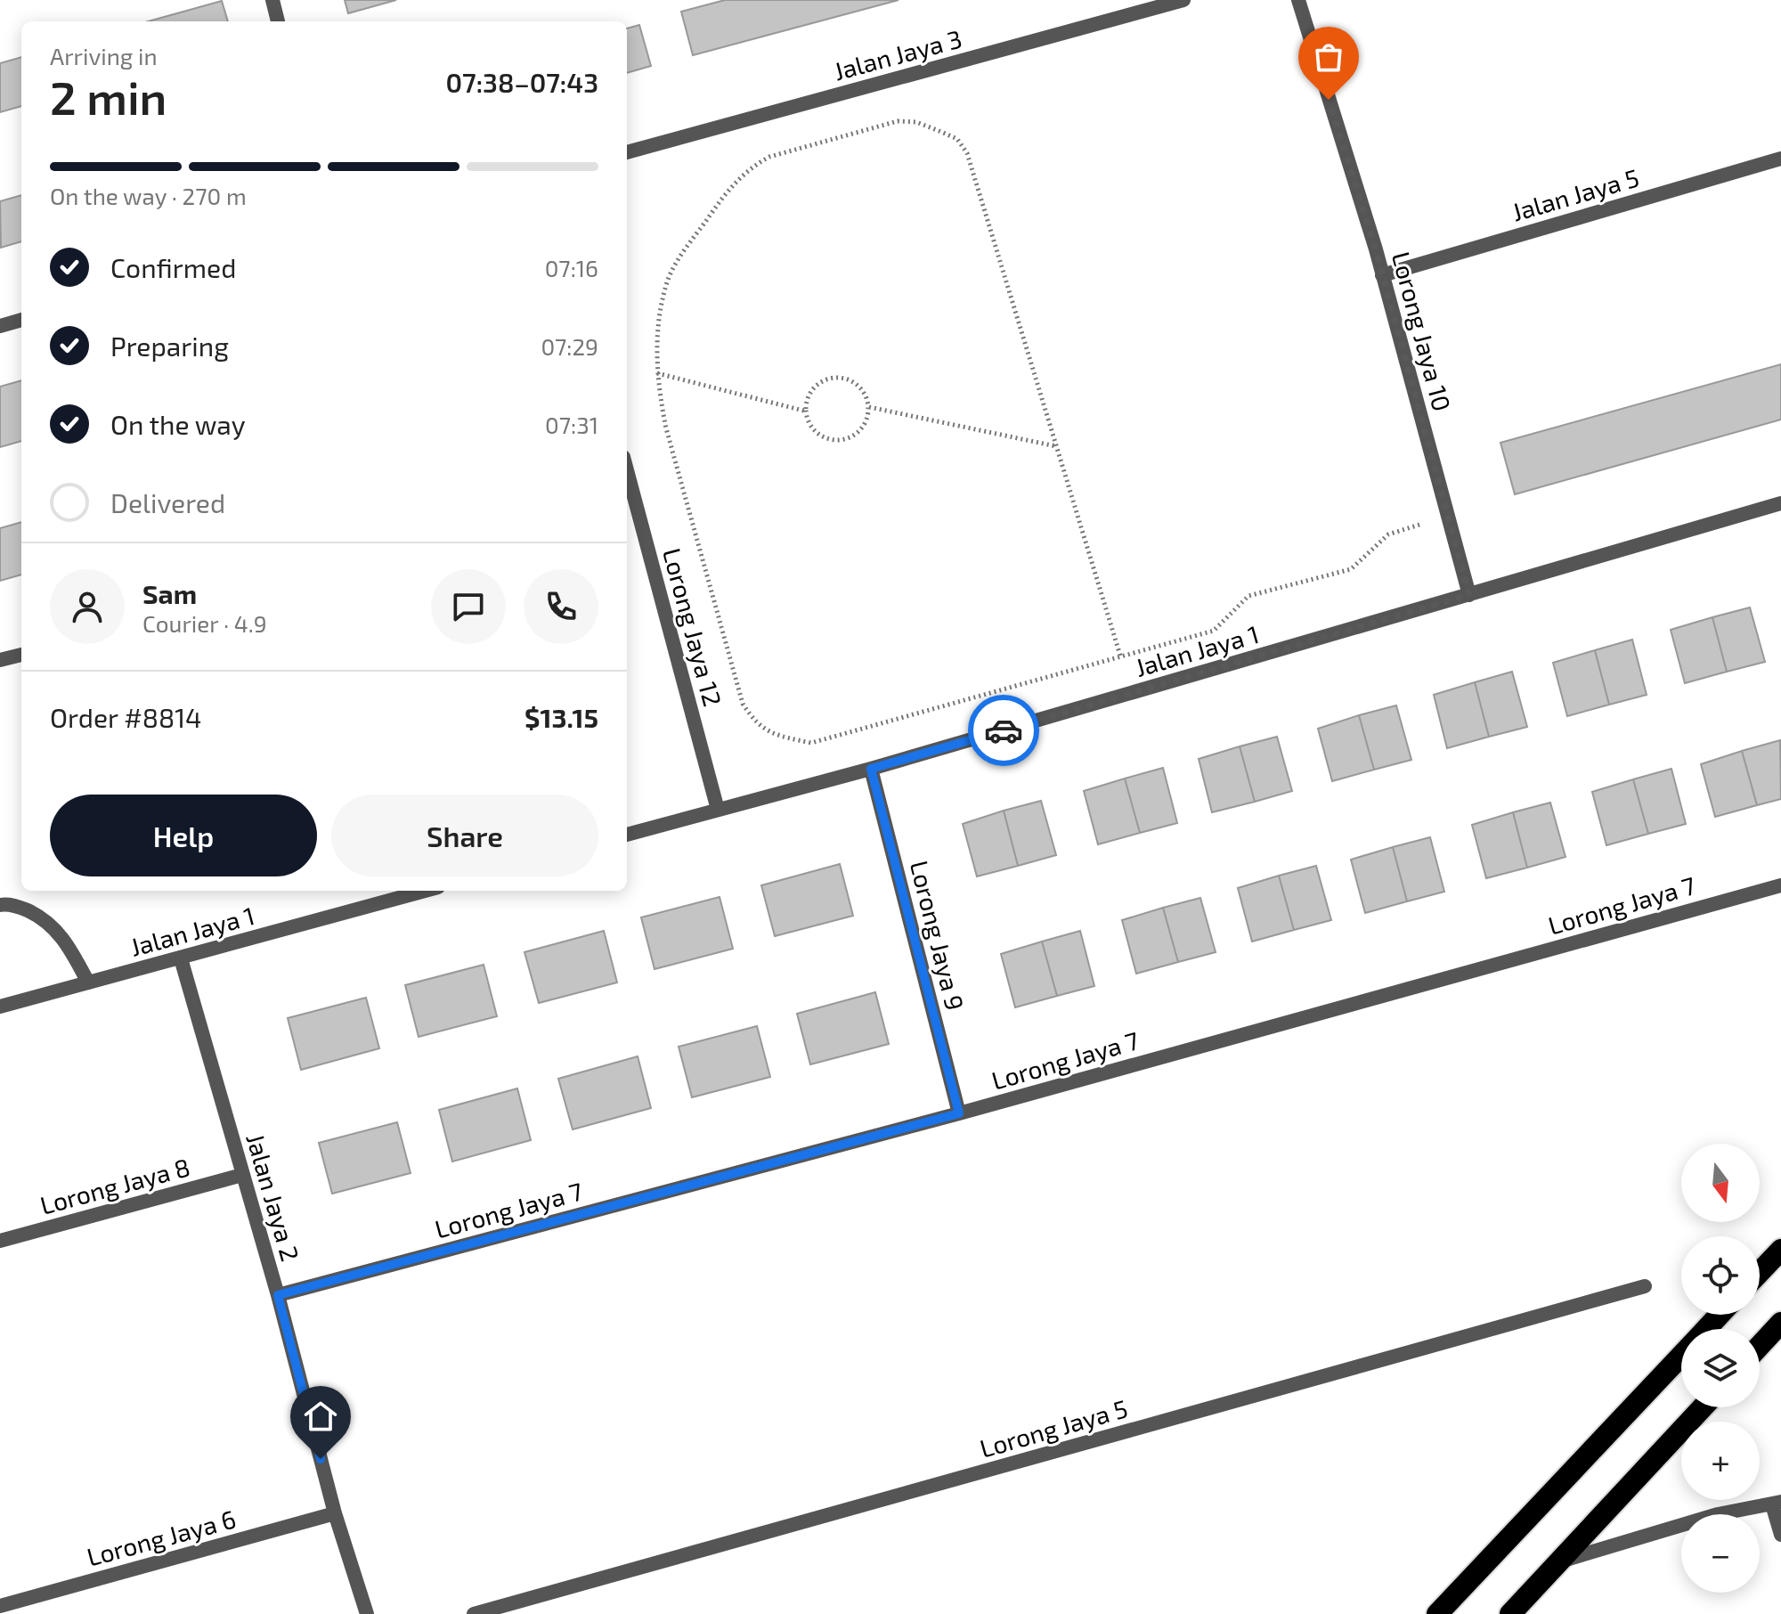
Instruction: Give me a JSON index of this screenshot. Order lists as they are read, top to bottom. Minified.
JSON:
{"streets":{"street":["Jalan Jaya 3","Jalan Jaya 5","Lorong Jaya 10","Lorong Jaya 12","Jalan Jaya 1","Lorong Jaya 7","Lorong Jaya 9","Lorong Jaya 8","Jalan Jaya 2","Lorong Jaya 5","Lorong Jaya 6"]},"crossings":[["Jalan Jaya 5","Lorong Jaya 10"],["Lorong Jaya 10","Jalan Jaya 1"],["Lorong Jaya 12","Jalan Jaya 1"],["Jalan Jaya 1","Lorong Jaya 9"],["Jalan Jaya 1","Jalan Jaya 2"],["Lorong Jaya 7","Lorong Jaya 9"],["Lorong Jaya 7","Jalan Jaya 2"],["Lorong Jaya 8","Jalan Jaya 2"],["Jalan Jaya 2","Lorong Jaya 6"]],"north":"bottom","page":{"heading":["2 min","Arriving in","07:38–07:43"],"panel":["Sam","Courier · 4.9","Order #8814","$13.15"],"bar":"On the way · 270 m","list":[["Confirmed","07:16"],["Preparing","07:29"],["On the way","07:31"],"Delivered"],"buttons":["Help","Share"],"map_buttons":["+","−"]}}
